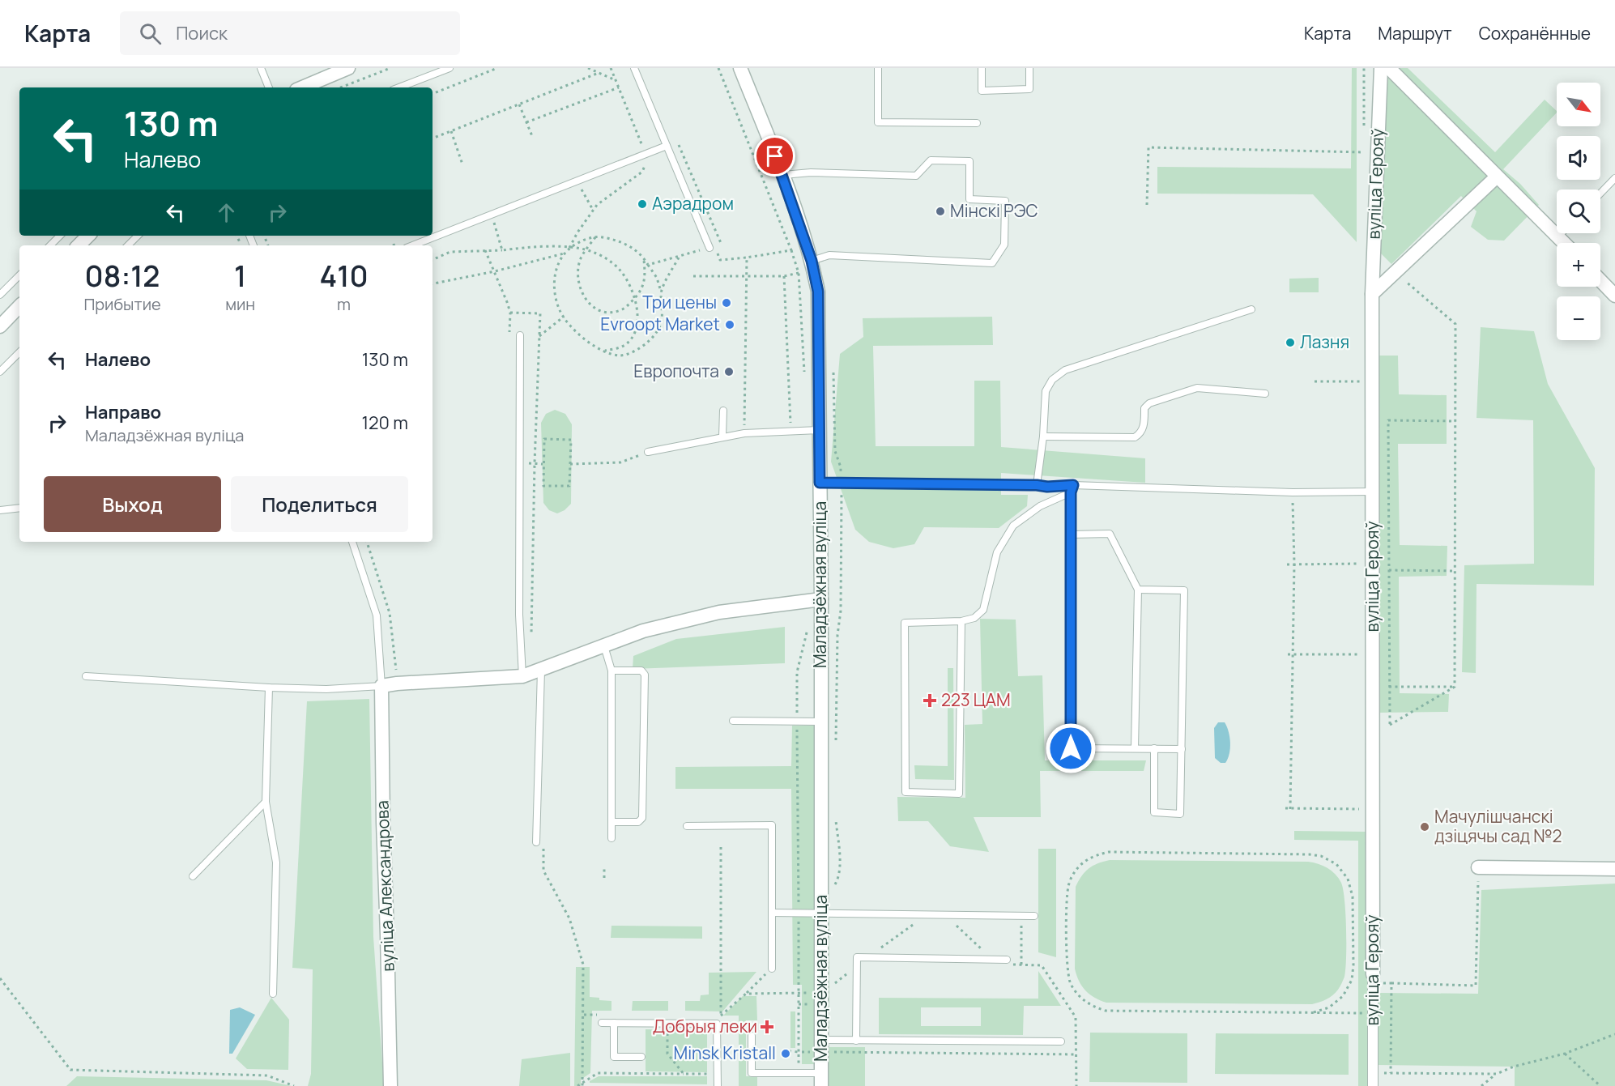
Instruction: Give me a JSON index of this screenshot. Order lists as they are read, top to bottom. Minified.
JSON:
{"streets":{"street":["вуліца Герояў","Маладзёжная вуліца","вуліца Александрова"]},"places":{"other":["Аэрадром","Мінскі РЭС","Три цены","Evroopt Market","Лазня","Европочта","Мачулішчанскі дзіцячы сад №2","Minsk Kristall"],"health":["223 ЦAM","Добрыя леки"]},"north":"bottom right","page":{"header":"Карта","search":"Поиск","nav":["Карта","Маршрут","Сохранённые"],"map_buttons":["+","−"],"turn":["130 m","Налево"],"eta":["08:12","Прибытие","1","мин","410","m"],"list":[{"name":"Налево","value":"130 m"},{"name":"Направо","note":"Маладзёжная вуліца","value":"120 m"}],"buttons":["Выход","Поделиться"]}}
